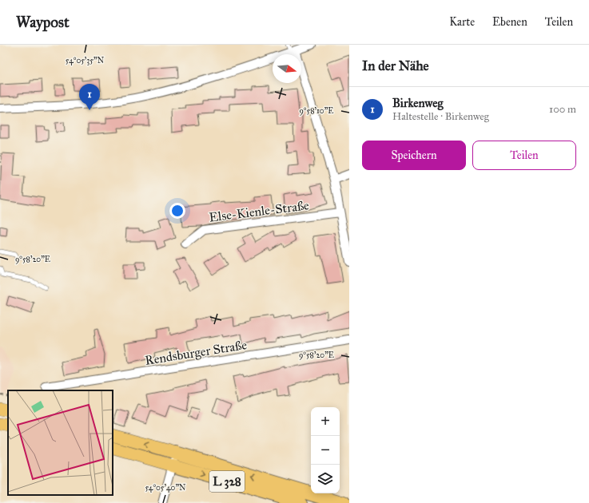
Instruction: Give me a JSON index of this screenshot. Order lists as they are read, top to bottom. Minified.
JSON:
{"streets":{"highway":["L 328"],"street":["Else-Kienle-Straße","Rendsburger Straße"]},"north":"right","page":{"header":"Waypost","nav":["Karte","Ebenen","Teilen"],"heading":"In der Nähe","pins":"1","list":[{"mark":"1","name":"Birkenweg","note":"Haltestelle · Birkenweg","value":"100 m"}],"buttons":["Speichern","Teilen"],"map_buttons":["+","−"]},"coordinates":["54°05'35\"N","9°58'10\"E","9°58'20\"E","54°05'40\"N"]}
